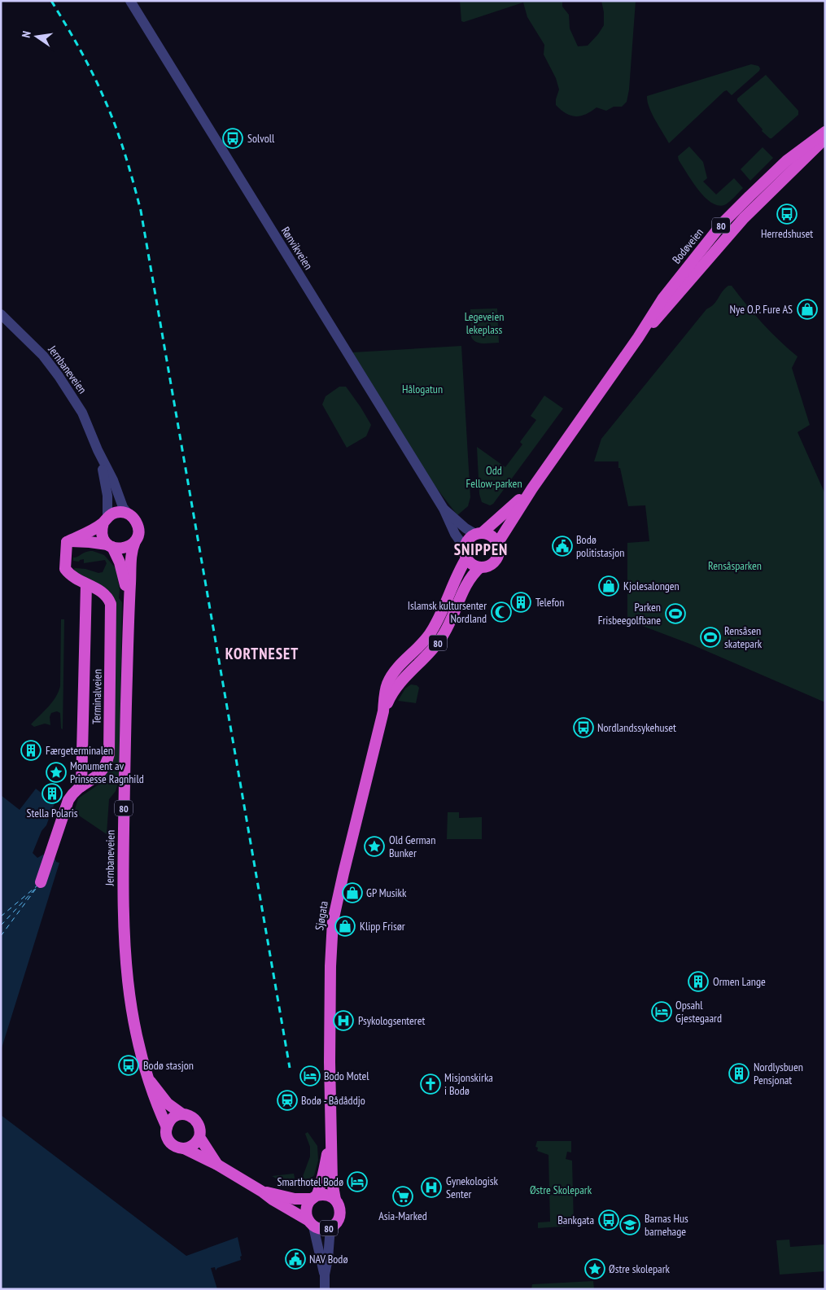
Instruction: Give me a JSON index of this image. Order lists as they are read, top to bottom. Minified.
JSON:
{"streets":{"highway":["80","Bodøveien","Jernbaneveien","Terminalveien","Sjøgata"],"street":["Rønvikveien"]},"crossings":[["80","Bodøveien"],["80","Rønvikveien"],["80","Jernbaneveien"],["80","Sjøgata"],["Bodøveien","Rønvikveien"],["Bodøveien","Sjøgata"],["Rønvikveien","Sjøgata"],["Jernbaneveien","Sjøgata"]],"districts":["SNIPPEN","KORTNESET"],"parks":["Legeveien lekeplass","Hålogatun","Odd Fellow-parken","Rensåsparken","Østre Skolepark"],"places":{"bus stop":["Solvoll","Herredshuset","Nordlandssykehuset","Bodø stasjon","Bankgata"],"shop":["Nye O.P. Fure AS","Kjolesalongen","GP Musikk","Klipp Frisør"],"public building":["Bodø politistasjon","NAV Bodø"],"building":["Telefon","Færgeterminalen","Stella Polaris","Ormen Lange","Nordlysbuen Pensjonat"],"mosque":["Islamsk kultursenter Nordland"],"sports":["Parken Frisbeegolfbane","Rensåsen skatepark"],"place":["Monument av Prinsesse Ragnhild","Old German Bunker","Østre skolepark"],"hotel":["Opsahl Gjestegaard","Bodo Motel","Smarthotel Bodø"],"hospital":["Psykologsenteret","Gynekologisk Senter"],"church":["Misjonskirka i Bodø"],"station":["Bodø - Bådåddjo"],"supermarket":["Asia-Marked"],"school or university":["Barnas Hus barnehage"]},"north":"left"}
